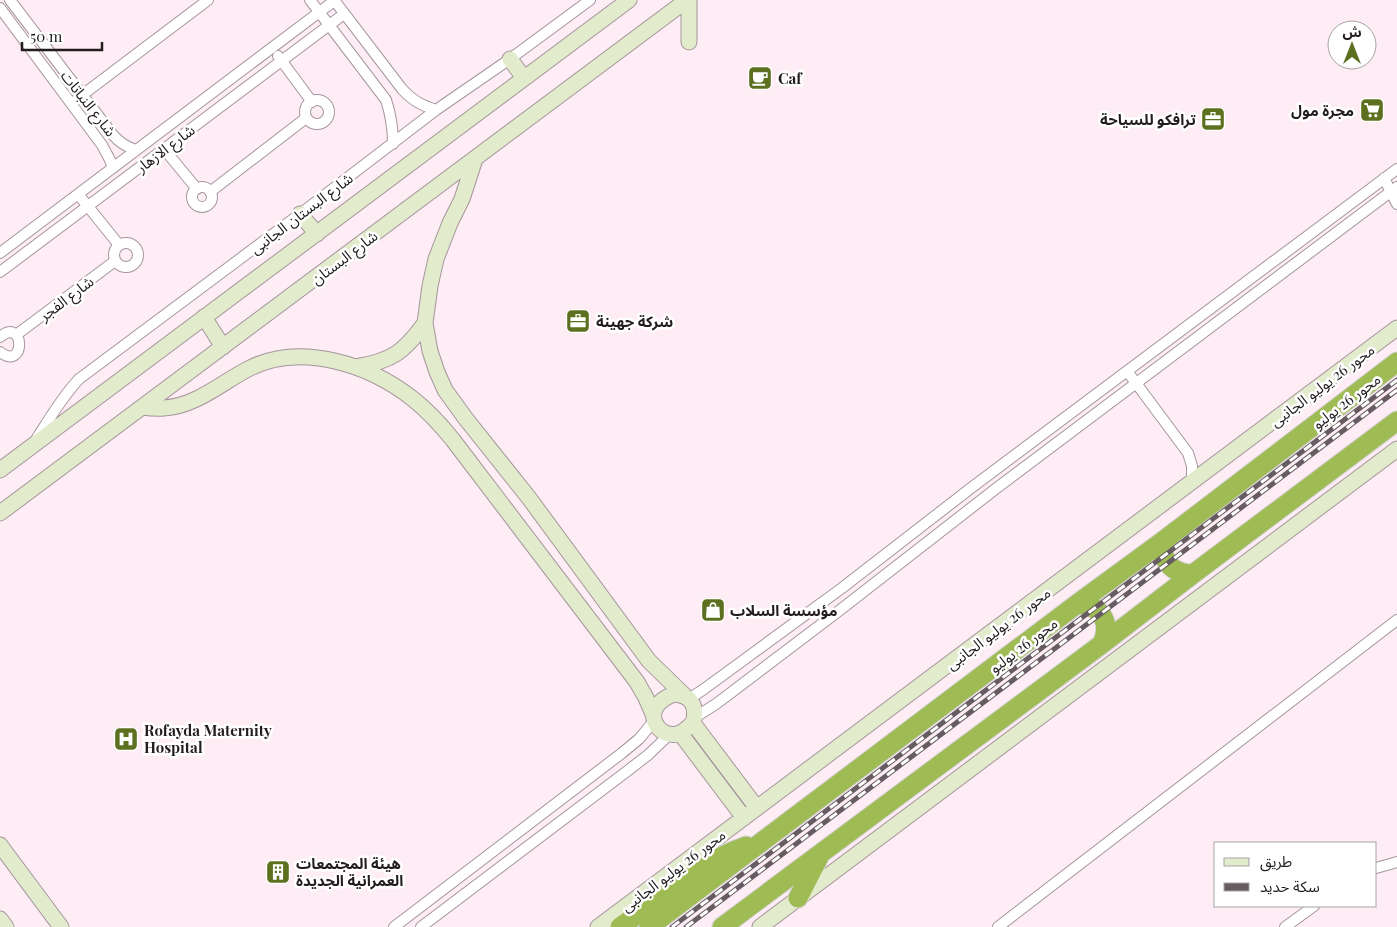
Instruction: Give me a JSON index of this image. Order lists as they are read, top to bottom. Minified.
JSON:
{"streets":{"highway":["محور 26 يوليو"],"street":["شارع النباتات","شارع الازهار","شارع البستان الجانبى","شارع البستان","شارع الفجر","محور 26 يوليو الجانبى"]},"crossings":[["شارع النباتات","شارع الازهار"]],"places":{"cafe":["Caf"],"supermarket":["مجرة مول"],"office":["ترافكو للسياحة","شركة جهينة"],"shop":["مؤسسة السلاب"],"hospital":["Rofayda Maternity Hospital"],"building":["هيئة المجتمعات العمرانية الجديدة"]},"legend":["طريق","سكة حديد"],"scale_bar":"50 m","north":"top"}
